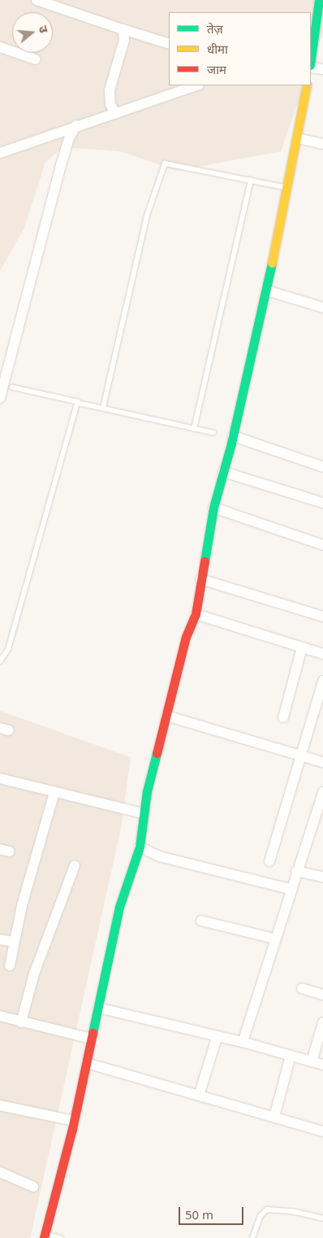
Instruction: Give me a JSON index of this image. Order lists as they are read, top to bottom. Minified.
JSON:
{"legend":["तेज़","धीमा","जाम"],"scale_bar":"50 m","north":"right"}
